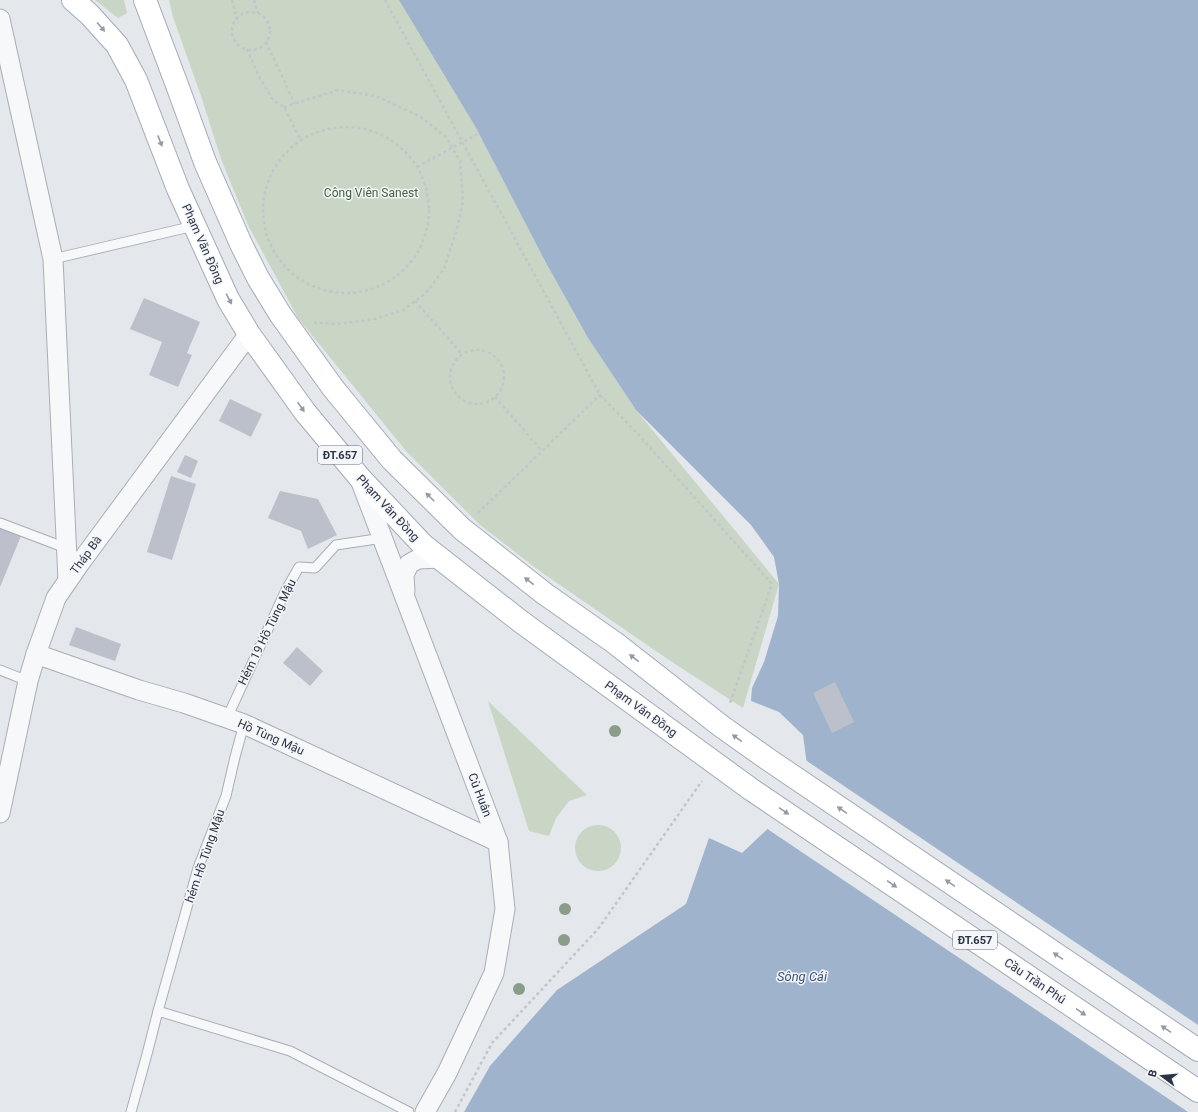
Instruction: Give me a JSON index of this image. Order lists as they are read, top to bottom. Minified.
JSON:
{"streets":{"main road":["Phạm Văn Đồng","ĐT.657","Cầu Trần Phú"],"street":["Tháp Bà","Hồ Tùng Mậu","Cù Huân"],"lane":["Hẻm 19 Hồ Tùng Mậu","hẻm Hồ Tùng Mậu"]},"crossings":[["Phạm Văn Đồng","Tháp Bà"],["Phạm Văn Đồng","Cù Huân"],["Phạm Văn Đồng","Cầu Trần Phú"],["Tháp Bà","Hồ Tùng Mậu"],["Hẻm 19 Hồ Tùng Mậu","Hồ Tùng Mậu"],["Hẻm 19 Hồ Tùng Mậu","Cù Huân"],["Hẻm 19 Hồ Tùng Mậu","hẻm Hồ Tùng Mậu"],["Hồ Tùng Mậu","Cù Huân"],["Hồ Tùng Mậu","hẻm Hồ Tùng Mậu"]],"water":["Sông Cái"],"parks":["Công Viên Sanest"],"north":"left"}
